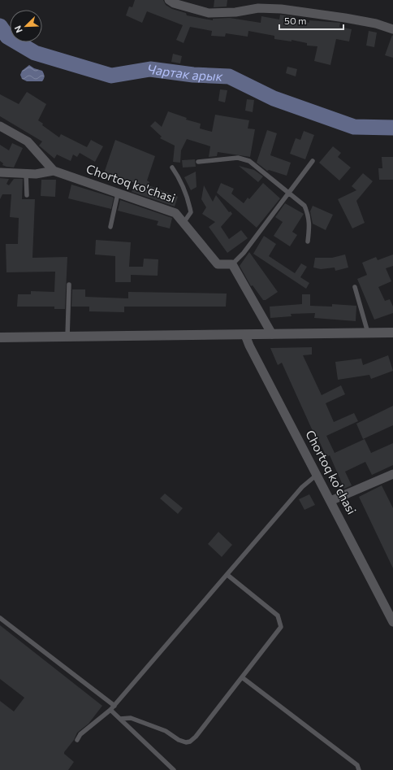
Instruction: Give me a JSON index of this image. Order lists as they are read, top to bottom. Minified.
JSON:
{"streets":{"street":["Chortoq ko'chasi"]},"water":["Чартак арык"],"scale_bar":"50 m","north":"bottom left"}
